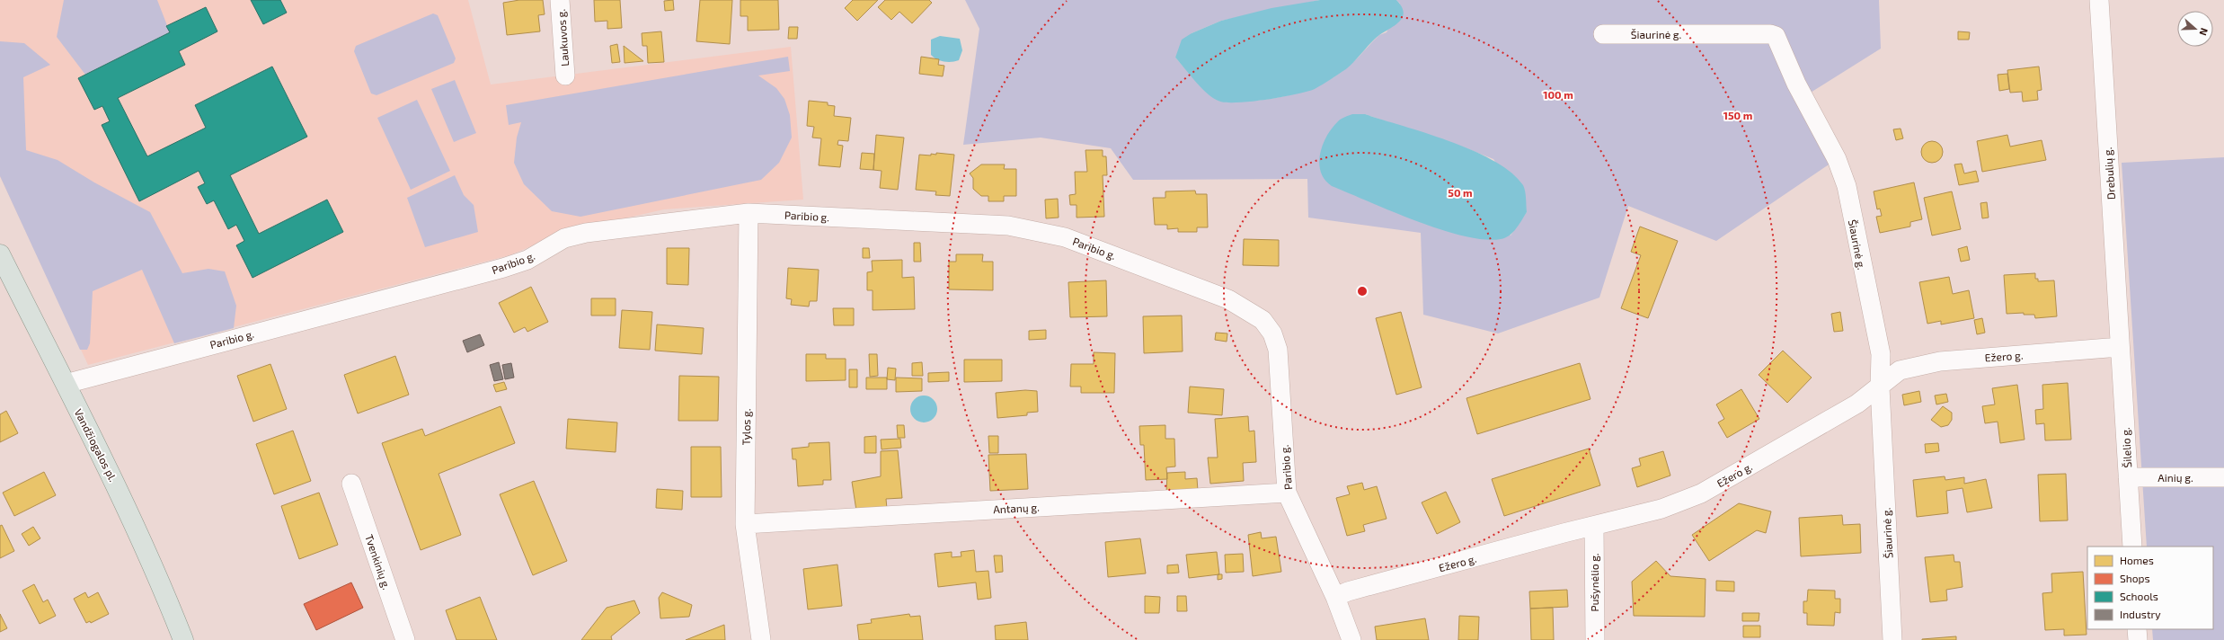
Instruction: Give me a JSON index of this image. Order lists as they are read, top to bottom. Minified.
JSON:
{"streets":{"main road":["Vandžiogalos pl."],"street":["Šiaurinė g.","Laukuvos g.","Drebulių g.","Paribio g.","Ežero g.","Tylos g.","Šilelio g.","Ainių g.","Antanų g.","Tvenkinių g.","Pušynėlio g."]},"crossings":[["Šiaurinė g.","Ežero g."],["Drebulių g.","Ežero g."],["Drebulių g.","Šilelio g."],["Paribio g.","Ežero g."],["Paribio g.","Tylos g."],["Paribio g.","Vandžiogalos pl."],["Paribio g.","Antanų g."],["Ežero g.","Šilelio g."],["Ežero g.","Pušynėlio g."],["Tylos g.","Antanų g."],["Šilelio g.","Ainių g."]],"legend":["Homes","Shops","Schools","Industry"],"north":"right","rings":["100 m","150 m","50 m"]}
